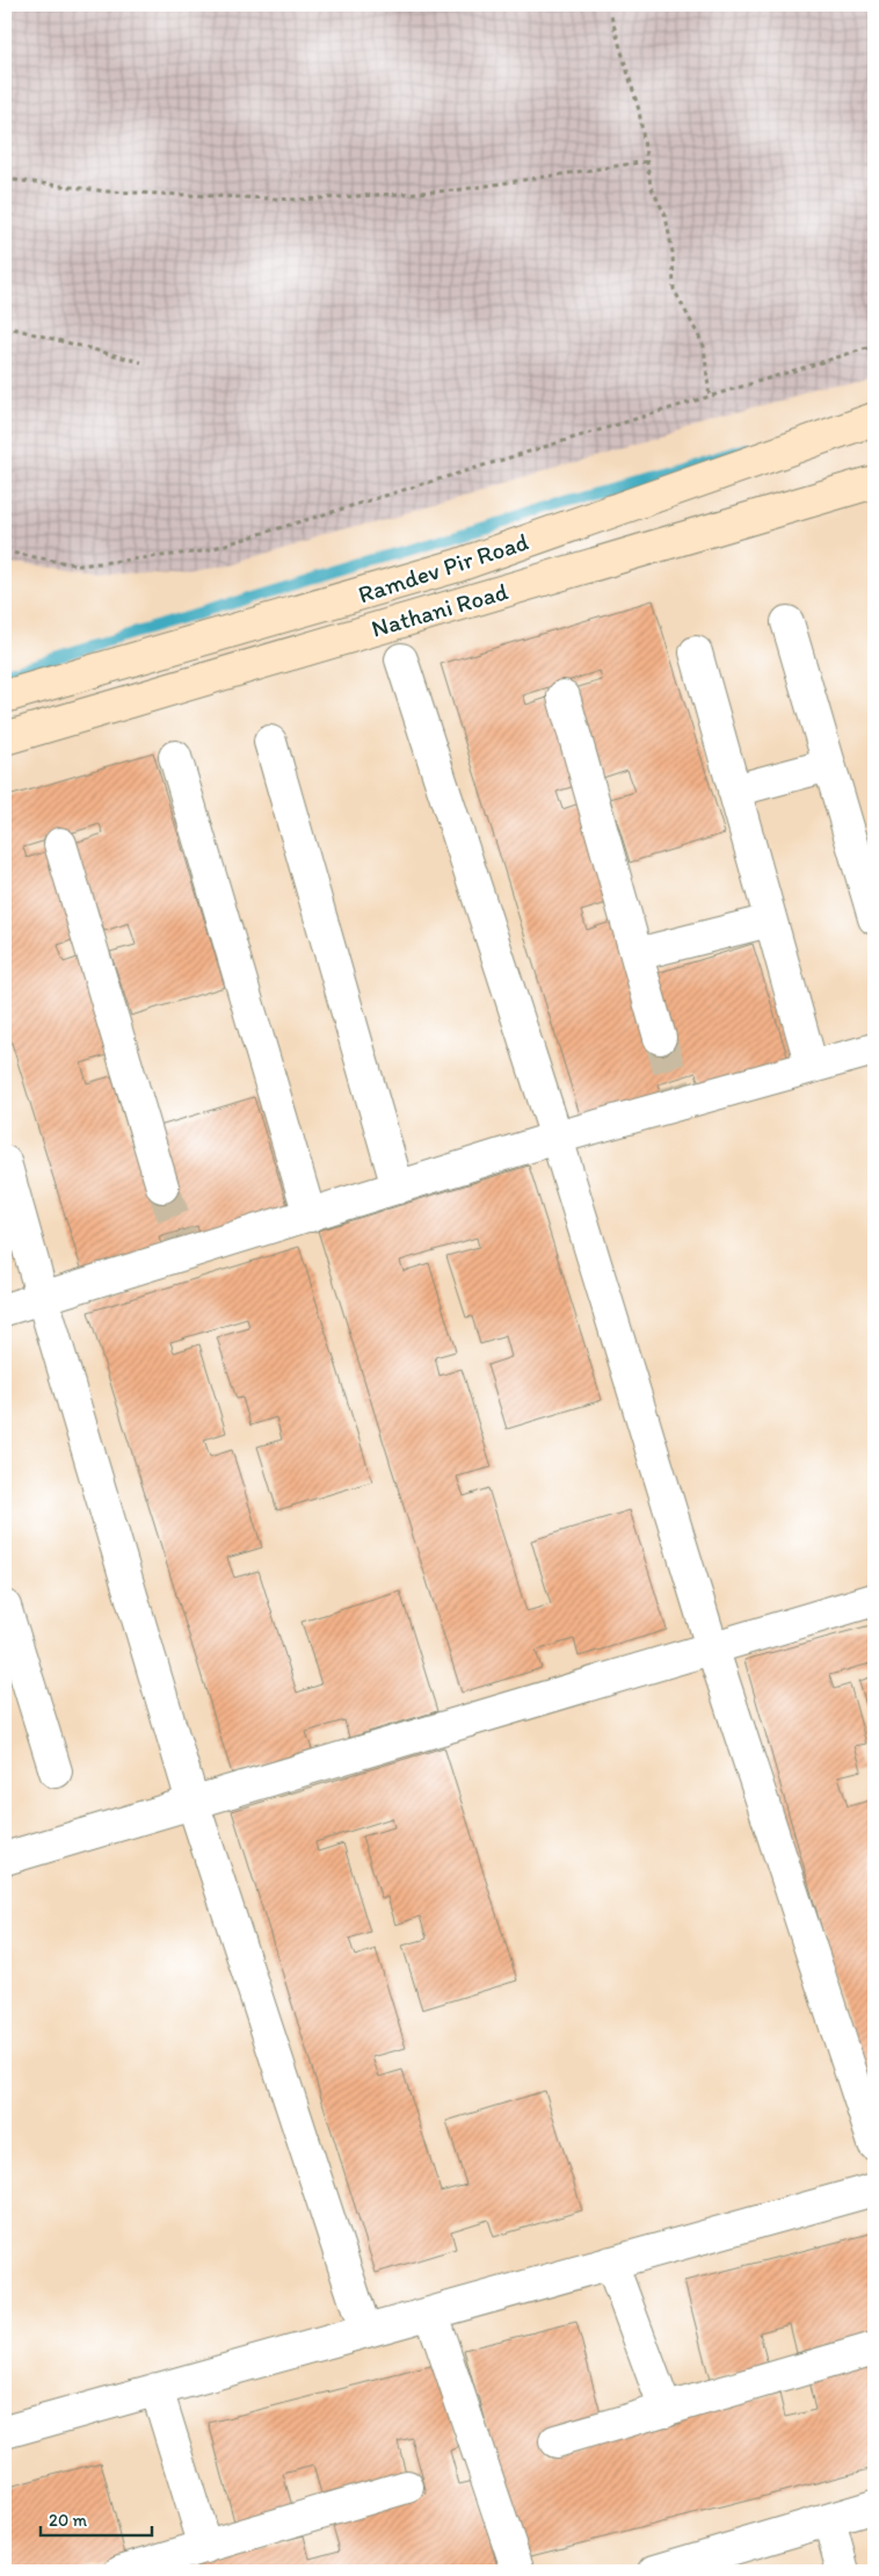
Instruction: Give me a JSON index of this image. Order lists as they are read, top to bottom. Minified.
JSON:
{"streets":{"street":["Ramdev Pir Road","Nathani Road"]},"scale_bar":"20 m"}
